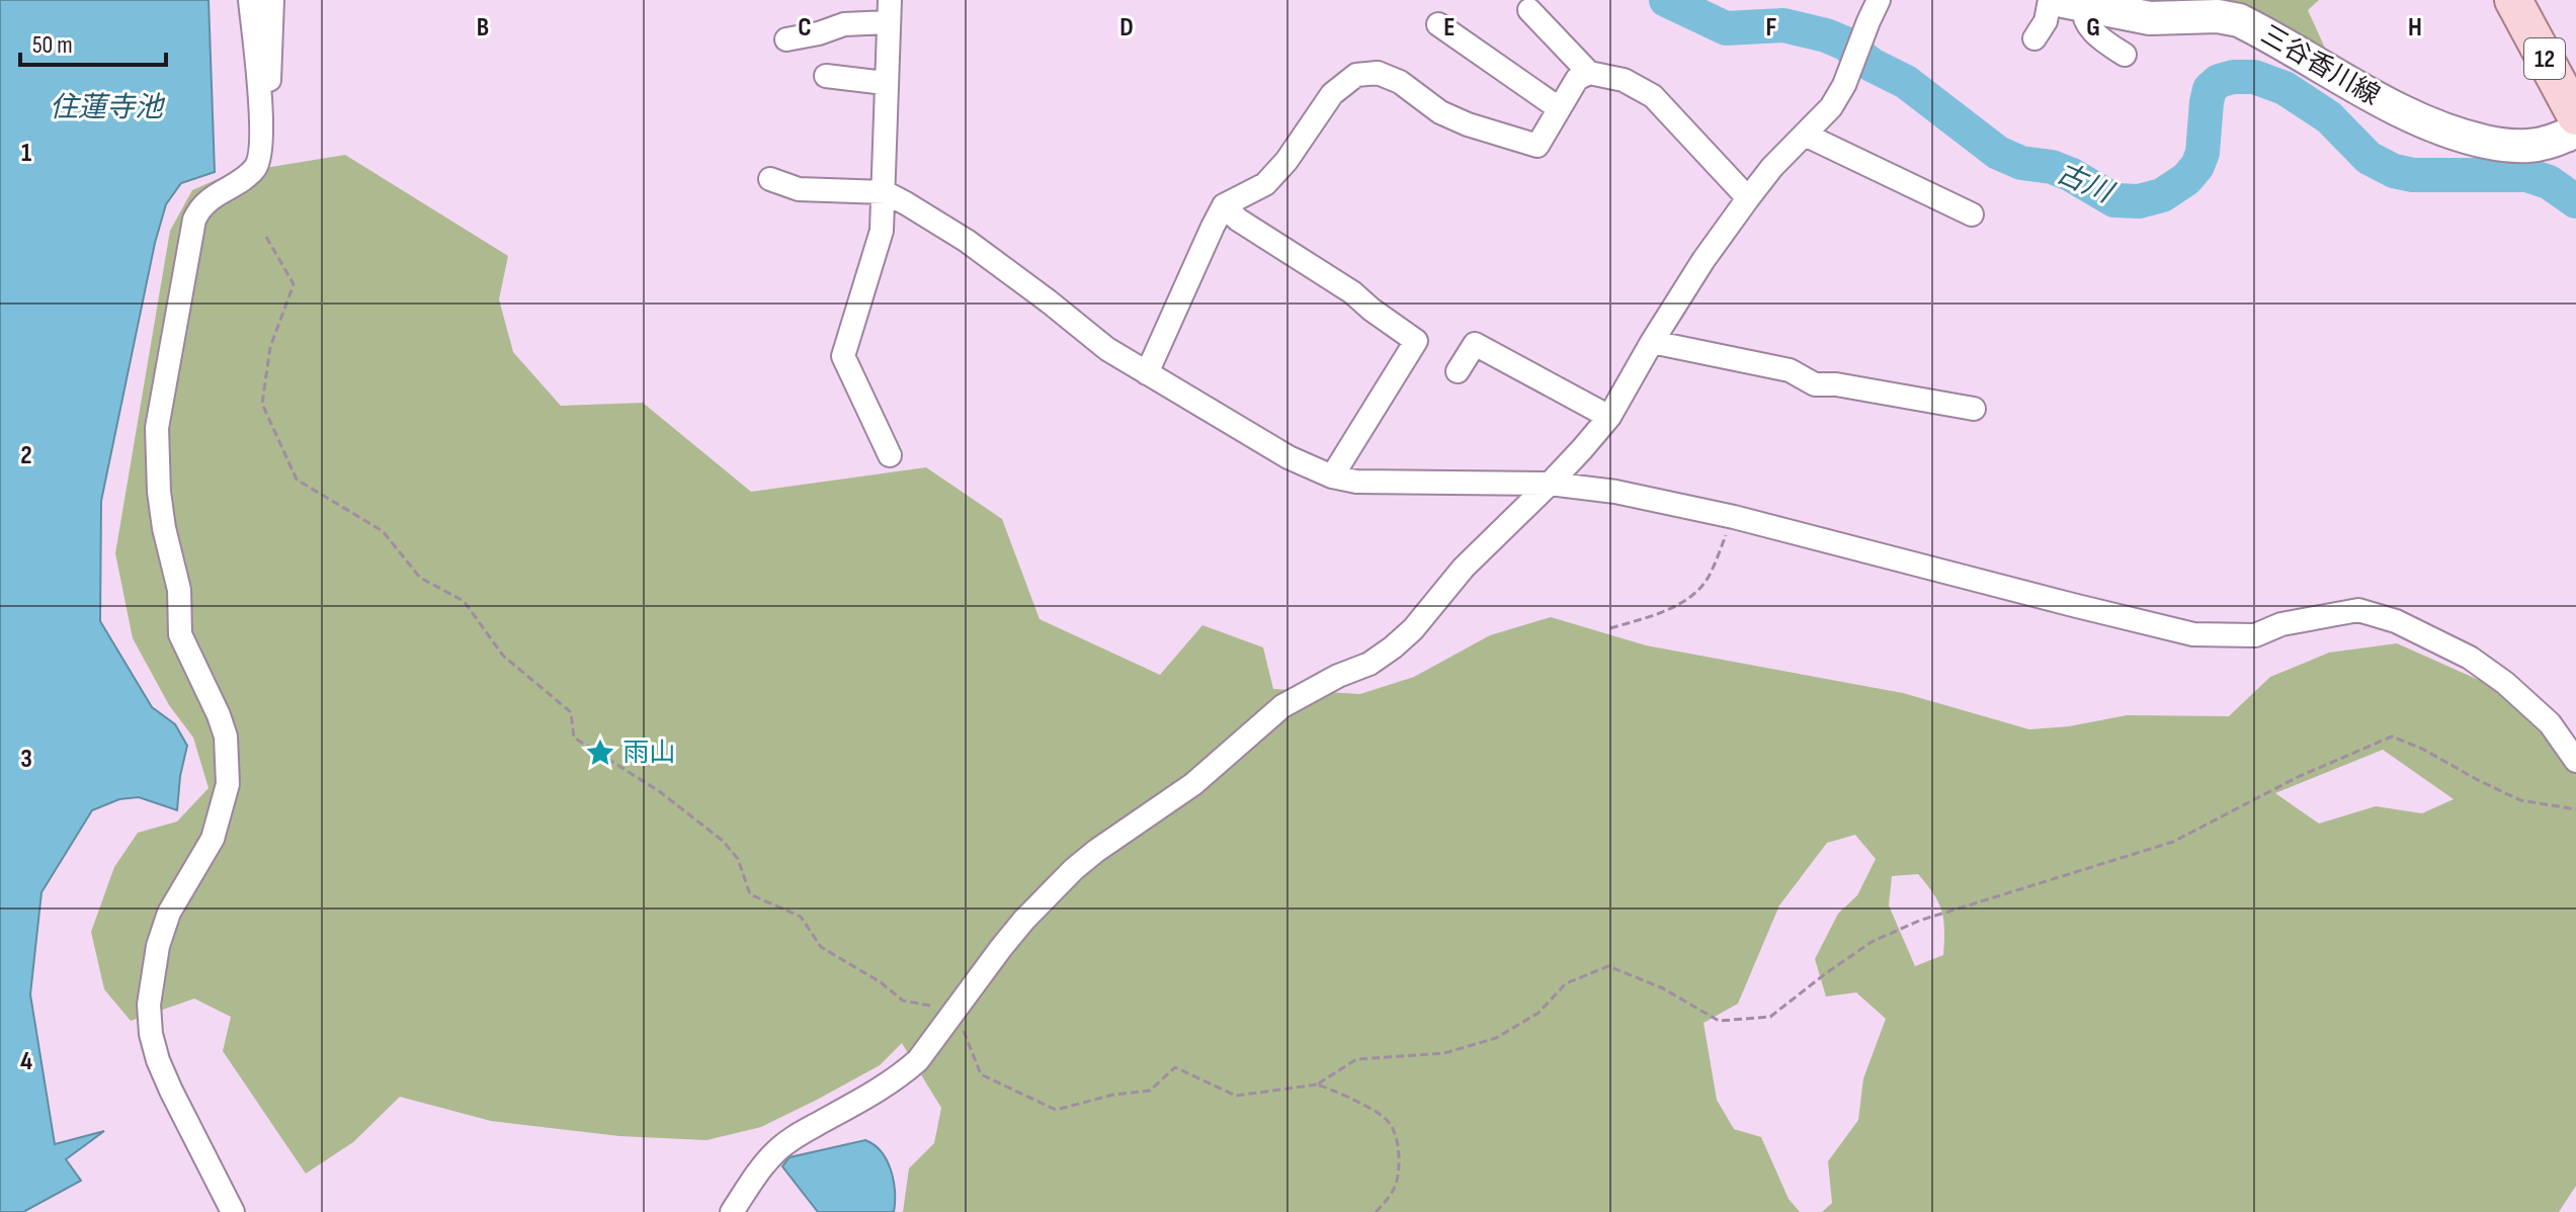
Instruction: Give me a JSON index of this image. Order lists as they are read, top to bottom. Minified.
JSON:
{"streets":{"main road":["12","三谷香川線"]},"water":["住蓮寺池","古川"],"places":{"place":["雨山"]},"scale_bar":"50 m","grid":{"columns":["B","C","D","E","F","G","H"],"rows":["1","2","3","4"]}}
